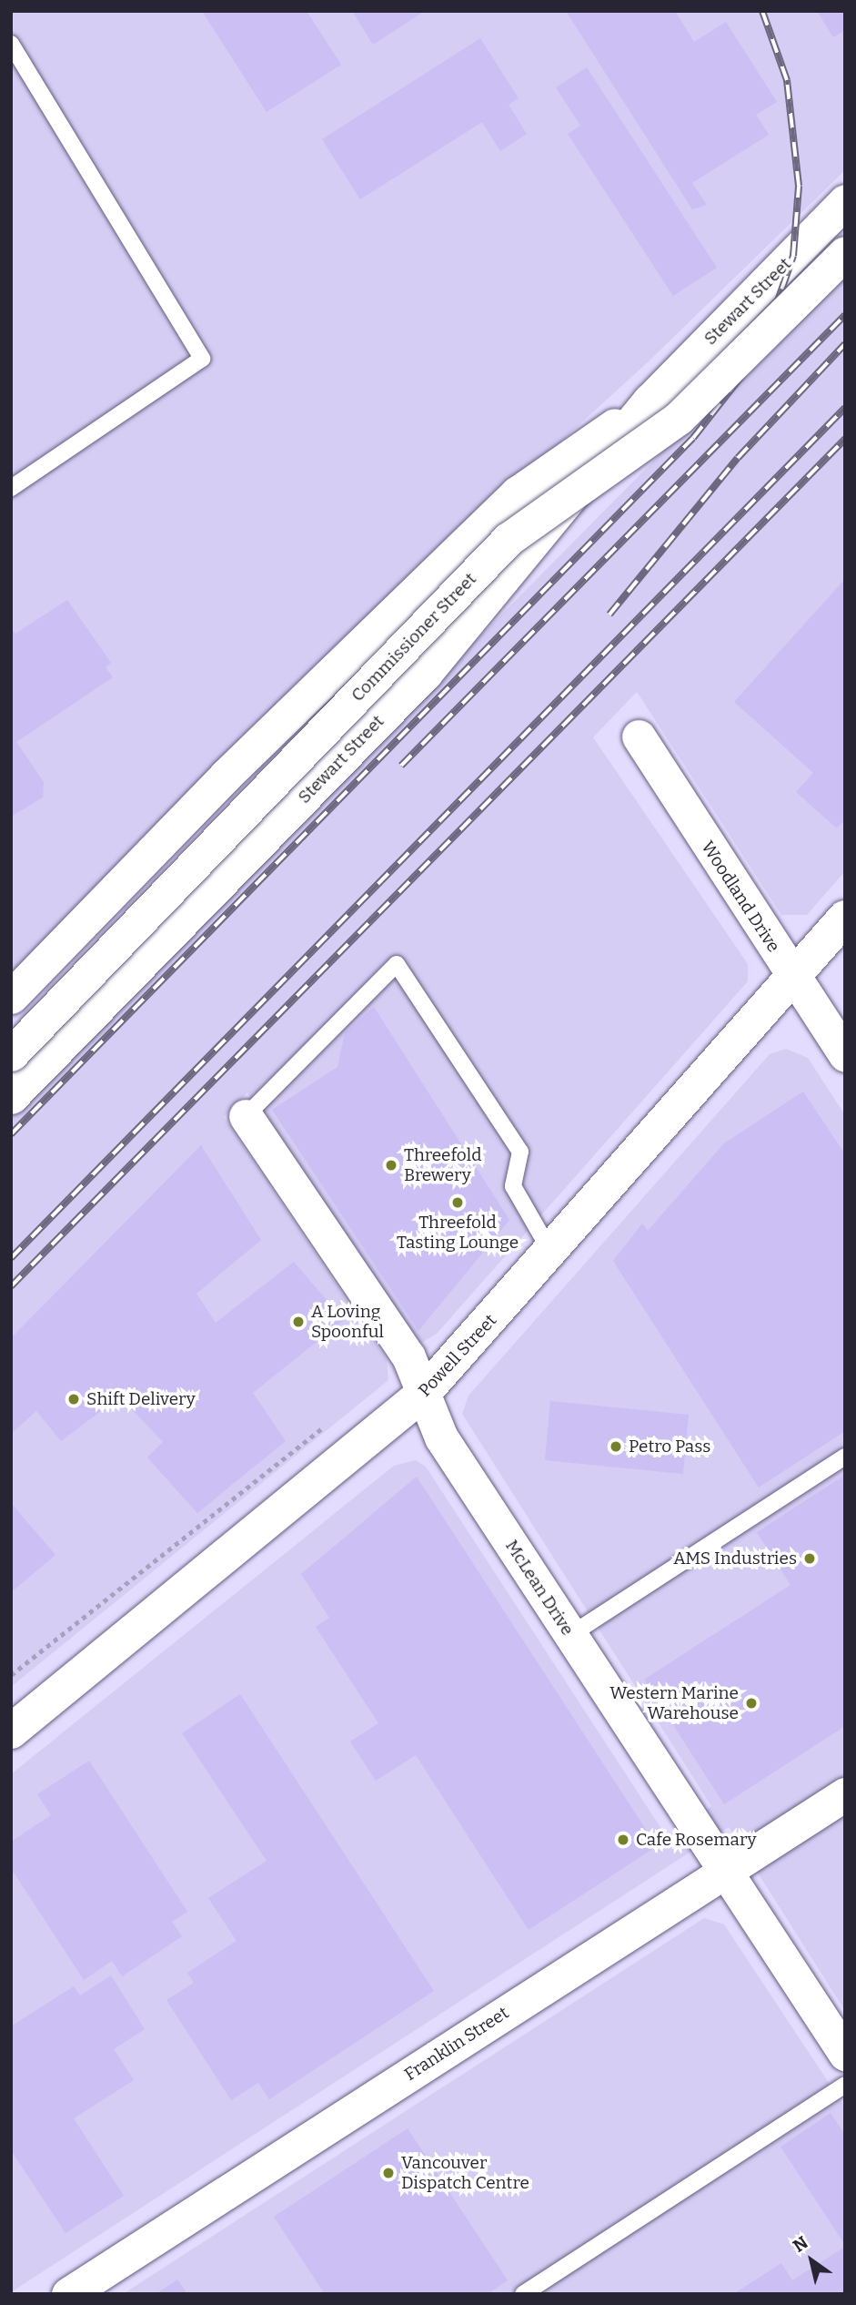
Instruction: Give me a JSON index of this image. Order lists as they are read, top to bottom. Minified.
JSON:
{"streets":{"main road":["Powell Street"],"street":["Stewart Street","Commissioner Street","Woodland Drive","McLean Drive","Franklin Street"]},"crossings":[["Woodland Drive","Powell Street"],["Powell Street","McLean Drive"],["McLean Drive","Franklin Street"]],"places":["Threefold Brewery","Threefold Tasting Lounge","A Loving Spoonful","Shift Delivery","Petro Pass","AMS Industries","Western Marine Warehouse","Cafe Rosemary","Vancouver Dispatch Centre"],"north":"top left"}
